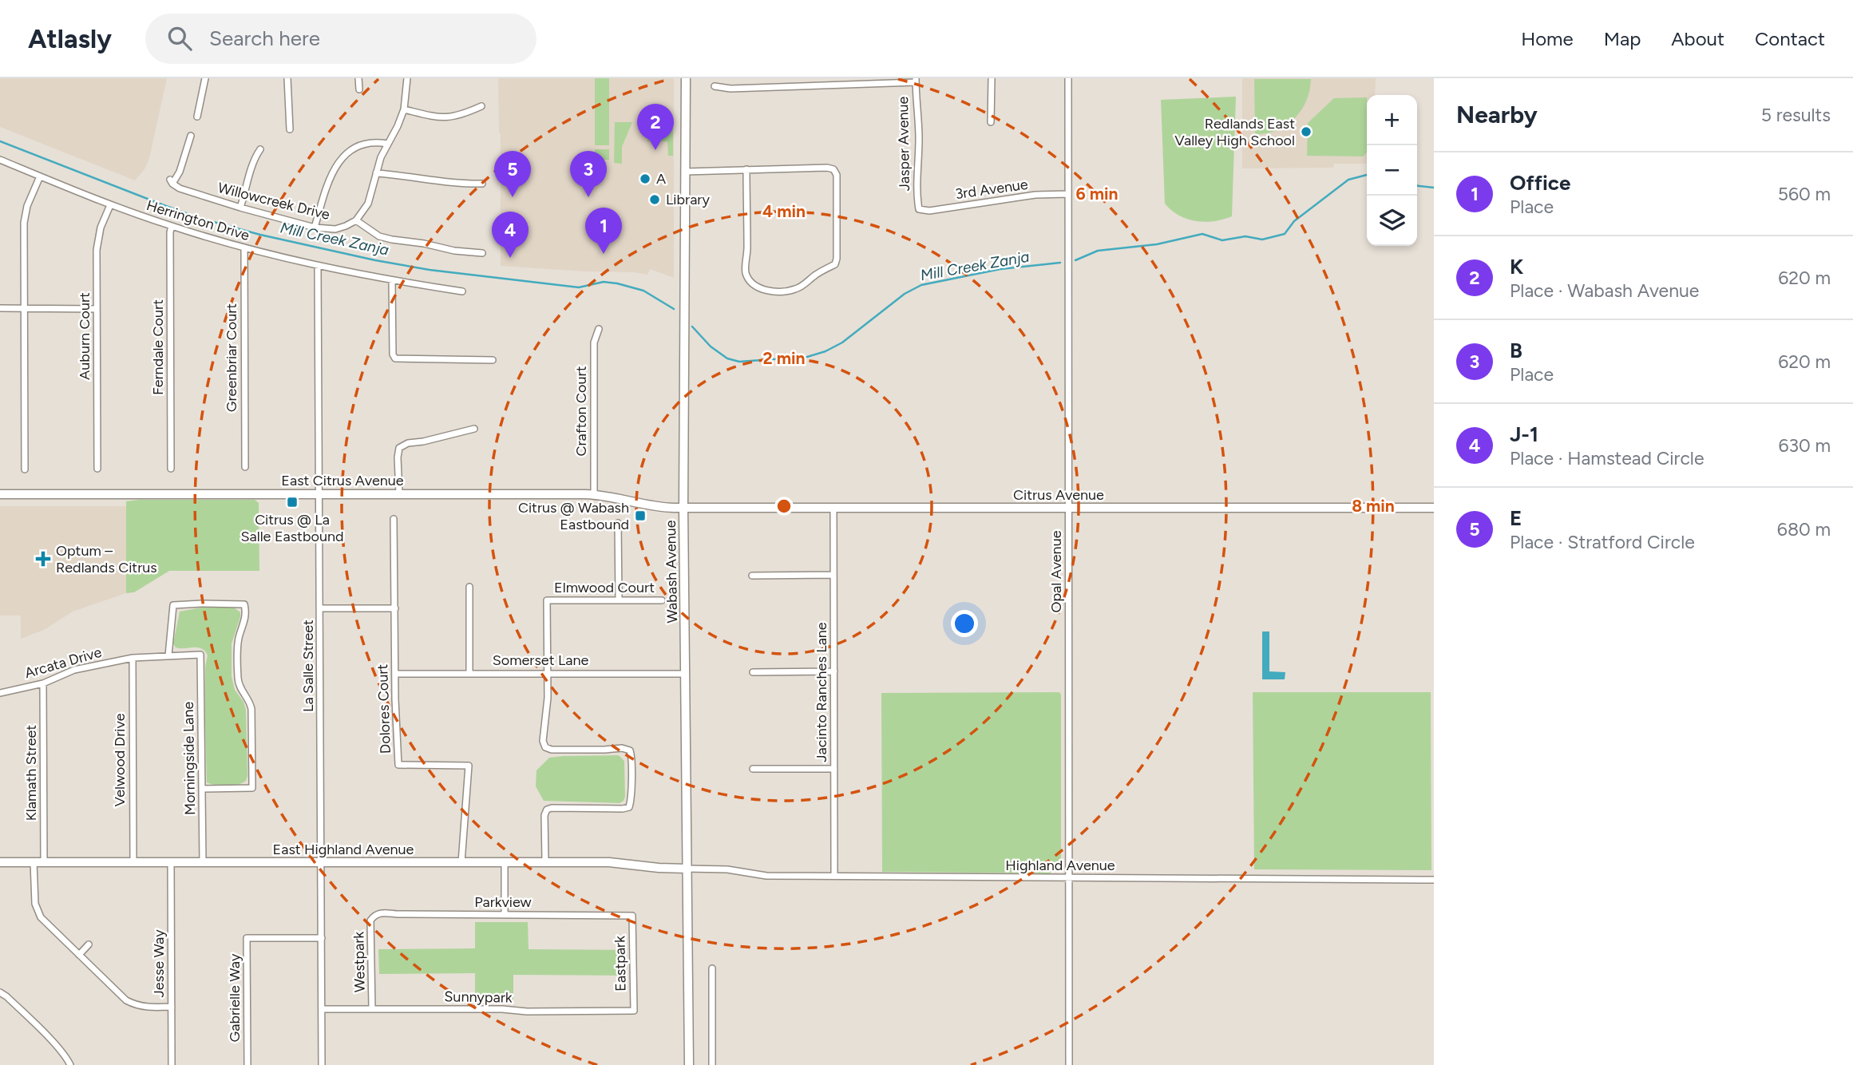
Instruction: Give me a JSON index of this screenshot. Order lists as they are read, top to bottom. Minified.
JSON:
{"streets":{"street":["Jasper Avenue","3rd Avenue","Willowcreek Drive","Herrington Drive","Auburn Court","Ferndale Court","Greenbriar Court","Crafton Court","East Citrus Avenue","Citrus Avenue","Wabash Avenue","Opal Avenue","Elmwood Court","Somerset Lane","Arcata Drive","La Salle Street","Jacinto Ranches Lane","Dolores Court","Morningside Lane","Velwood Drive","Klamath Street","East Highland Avenue","Highland Avenue","Parkview","Westpark","Jesse Way","Eastpark","Sunnypark","Gabrielle Way"]},"crossings":[["Jasper Avenue","3rd Avenue"],["3rd Avenue","Opal Avenue"],["Herrington Drive","Auburn Court"],["Herrington Drive","Ferndale Court"],["Herrington Drive","Greenbriar Court"],["Herrington Drive","La Salle Street"],["Crafton Court","East Citrus Avenue"],["East Citrus Avenue","Citrus Avenue"],["East Citrus Avenue","Wabash Avenue"],["East Citrus Avenue","La Salle Street"],["Citrus Avenue","Wabash Avenue"],["Citrus Avenue","Opal Avenue"],["Citrus Avenue","Jacinto Ranches Lane"],["Wabash Avenue","Somerset Lane"],["Wabash Avenue","East Highland Avenue"],["Wabash Avenue","Highland Avenue"],["Opal Avenue","Highland Avenue"],["Elmwood Court","Somerset Lane"],["Somerset Lane","Dolores Court"],["Arcata Drive","Morningside Lane"],["Arcata Drive","Velwood Drive"],["Arcata Drive","Klamath Street"],["La Salle Street","East Highland Avenue"],["La Salle Street","Sunnypark"],["La Salle Street","Gabrielle Way"],["Jacinto Ranches Lane","Highland Avenue"],["Dolores Court","East Highland Avenue"],["Morningside Lane","East Highland Avenue"],["Velwood Drive","East Highland Avenue"],["Klamath Street","East Highland Avenue"],["East Highland Avenue","Highland Avenue"],["East Highland Avenue","Jesse Way"],["Parkview","Westpark"],["Parkview","Eastpark"],["Westpark","Sunnypark"],["Eastpark","Sunnypark"]],"water":["Mill Creek Zanja"],"places":{"other":["Redlands East Valley High School","A","Library"],"transit":["Citrus @ La Salle Eastbound","Citrus @ Wabash Eastbound"],"health":["Optum – Redlands Citrus"]},"page":{"header":"Atlasly","search":"Search here","nav":["Home","Map","About","Contact"],"heading":["Nearby","5 results"],"map_buttons":["+","−"],"pins":["2","3","5","1","4"],"list":[{"mark":"1","name":"Office","note":"Place","value":"560 m"},{"mark":"2","name":"K","note":"Place · Wabash Avenue","value":"620 m"},{"mark":"3","name":"B","note":"Place","value":"620 m"},{"mark":"4","name":"J-1","note":"Place · Hamstead Circle","value":"630 m"},{"mark":"5","name":"E","note":"Place · Stratford Circle","value":"680 m"}]},"rings":["6 min","4 min","2 min","8 min"]}
